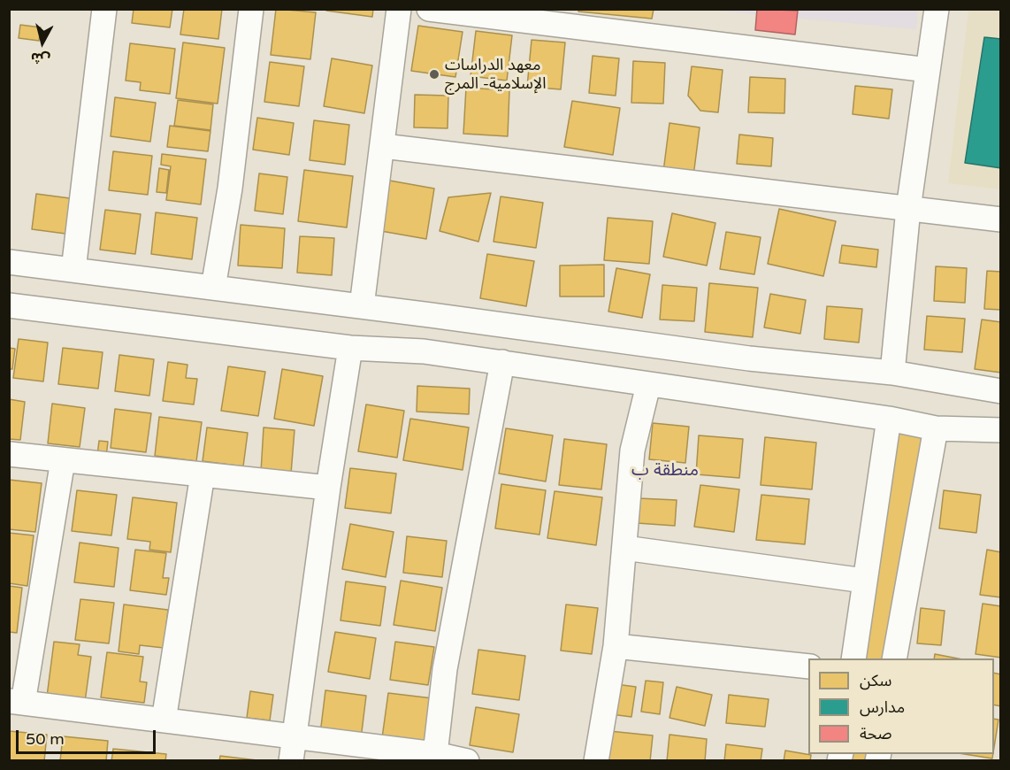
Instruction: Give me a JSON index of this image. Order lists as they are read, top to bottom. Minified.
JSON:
{"districts":["منطقة ب"],"places":["معهد الدراسات الإسلامية- المرج"],"legend":["سكن","مدارس","صحة"],"scale_bar":"50 m","north":"bottom"}
